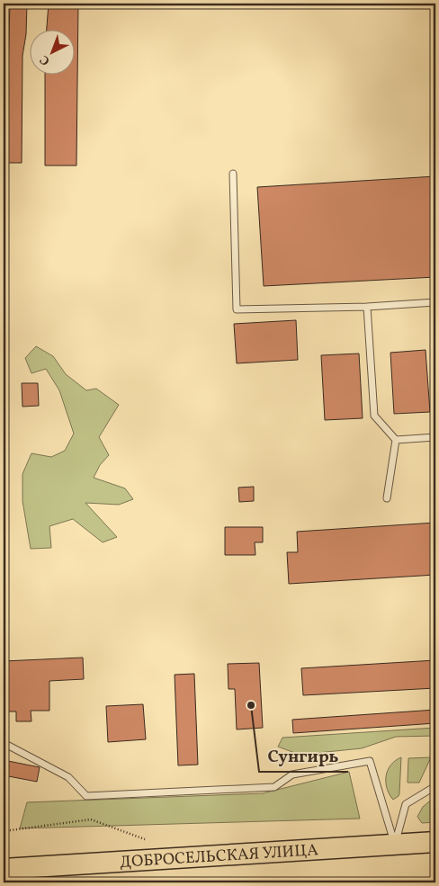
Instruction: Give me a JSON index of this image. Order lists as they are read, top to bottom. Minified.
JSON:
{"streets":{"main road":["ДОБРОСЕЛЬСКАЯ УЛИЦА"]},"places":["Сунгирь"],"north":"bottom left"}
